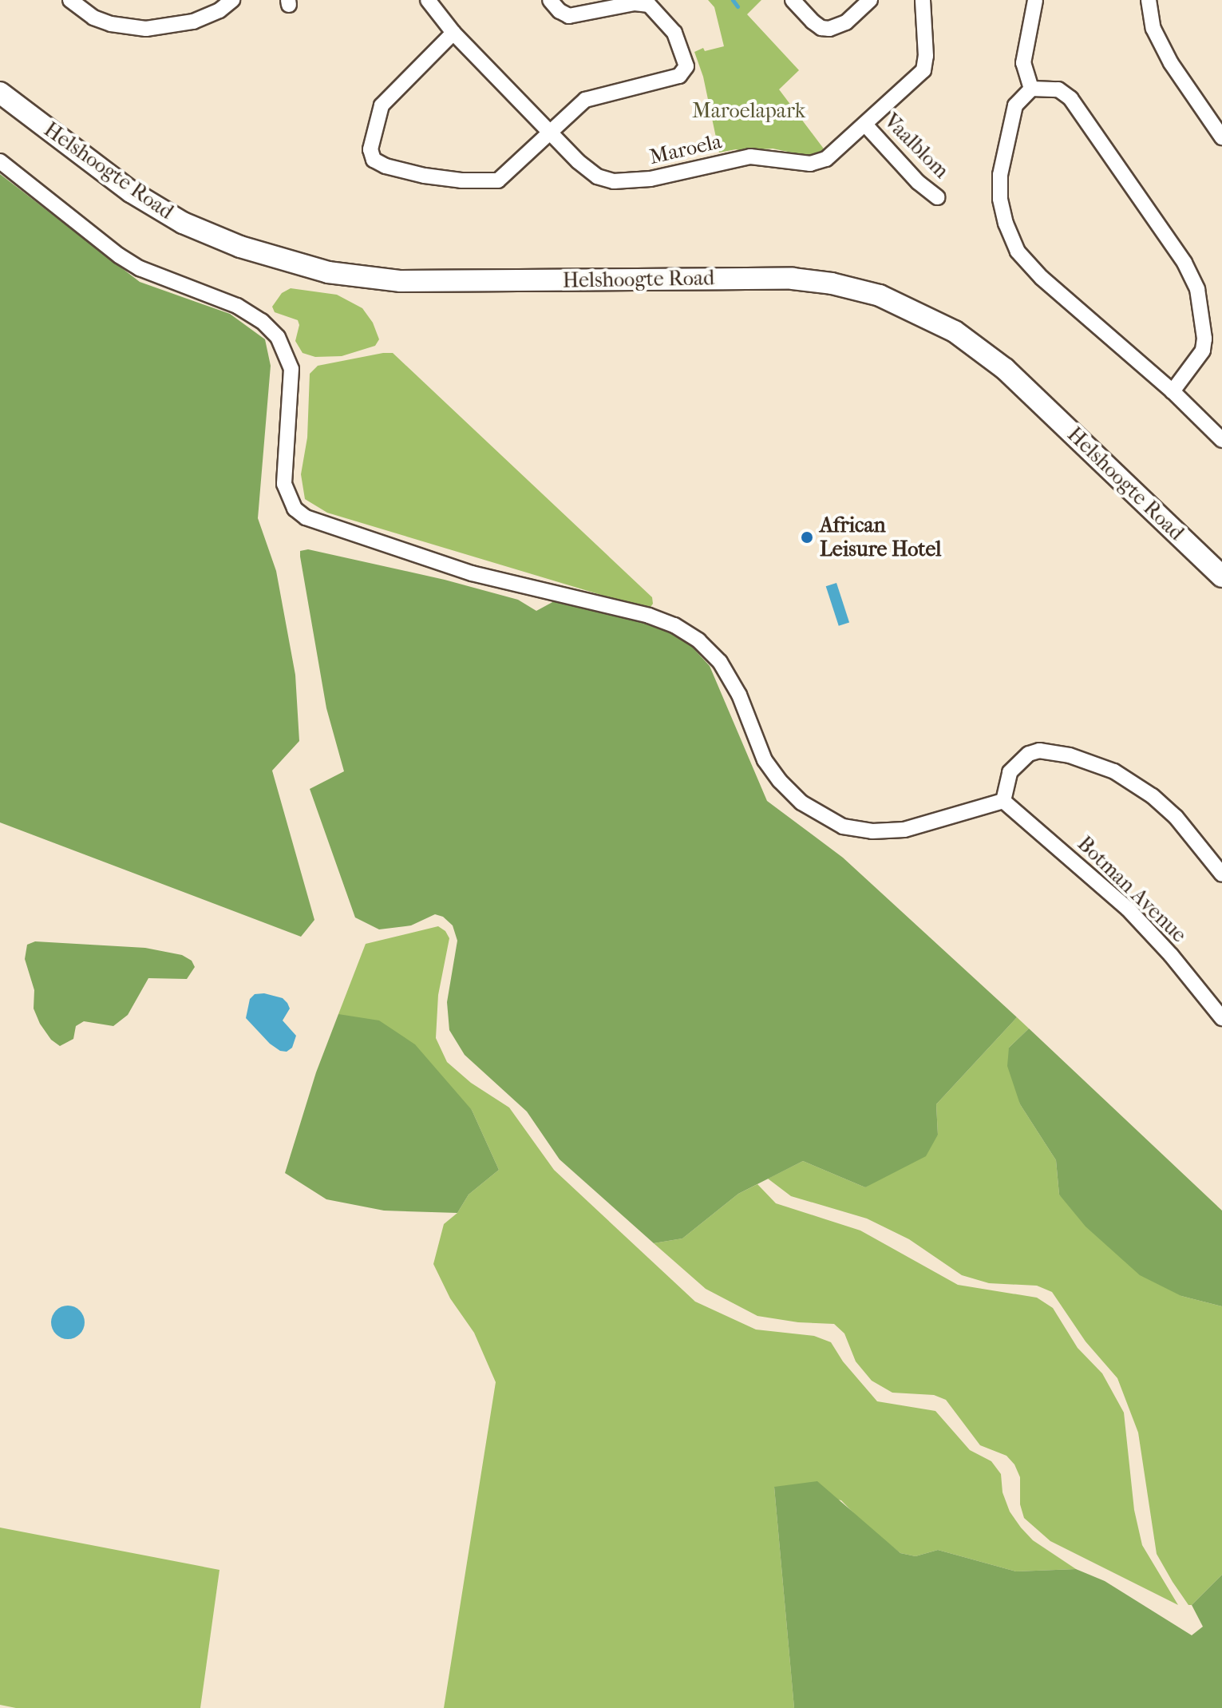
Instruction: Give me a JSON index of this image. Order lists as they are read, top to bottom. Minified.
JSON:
{"streets":{"main road":["Helshoogte Road"],"street":["Vaalblom","Maroela","Botman Avenue"]},"crossings":[["Vaalblom","Maroela"]],"parks":["Maroelapark"],"places":["African Leisure Hotel"]}
